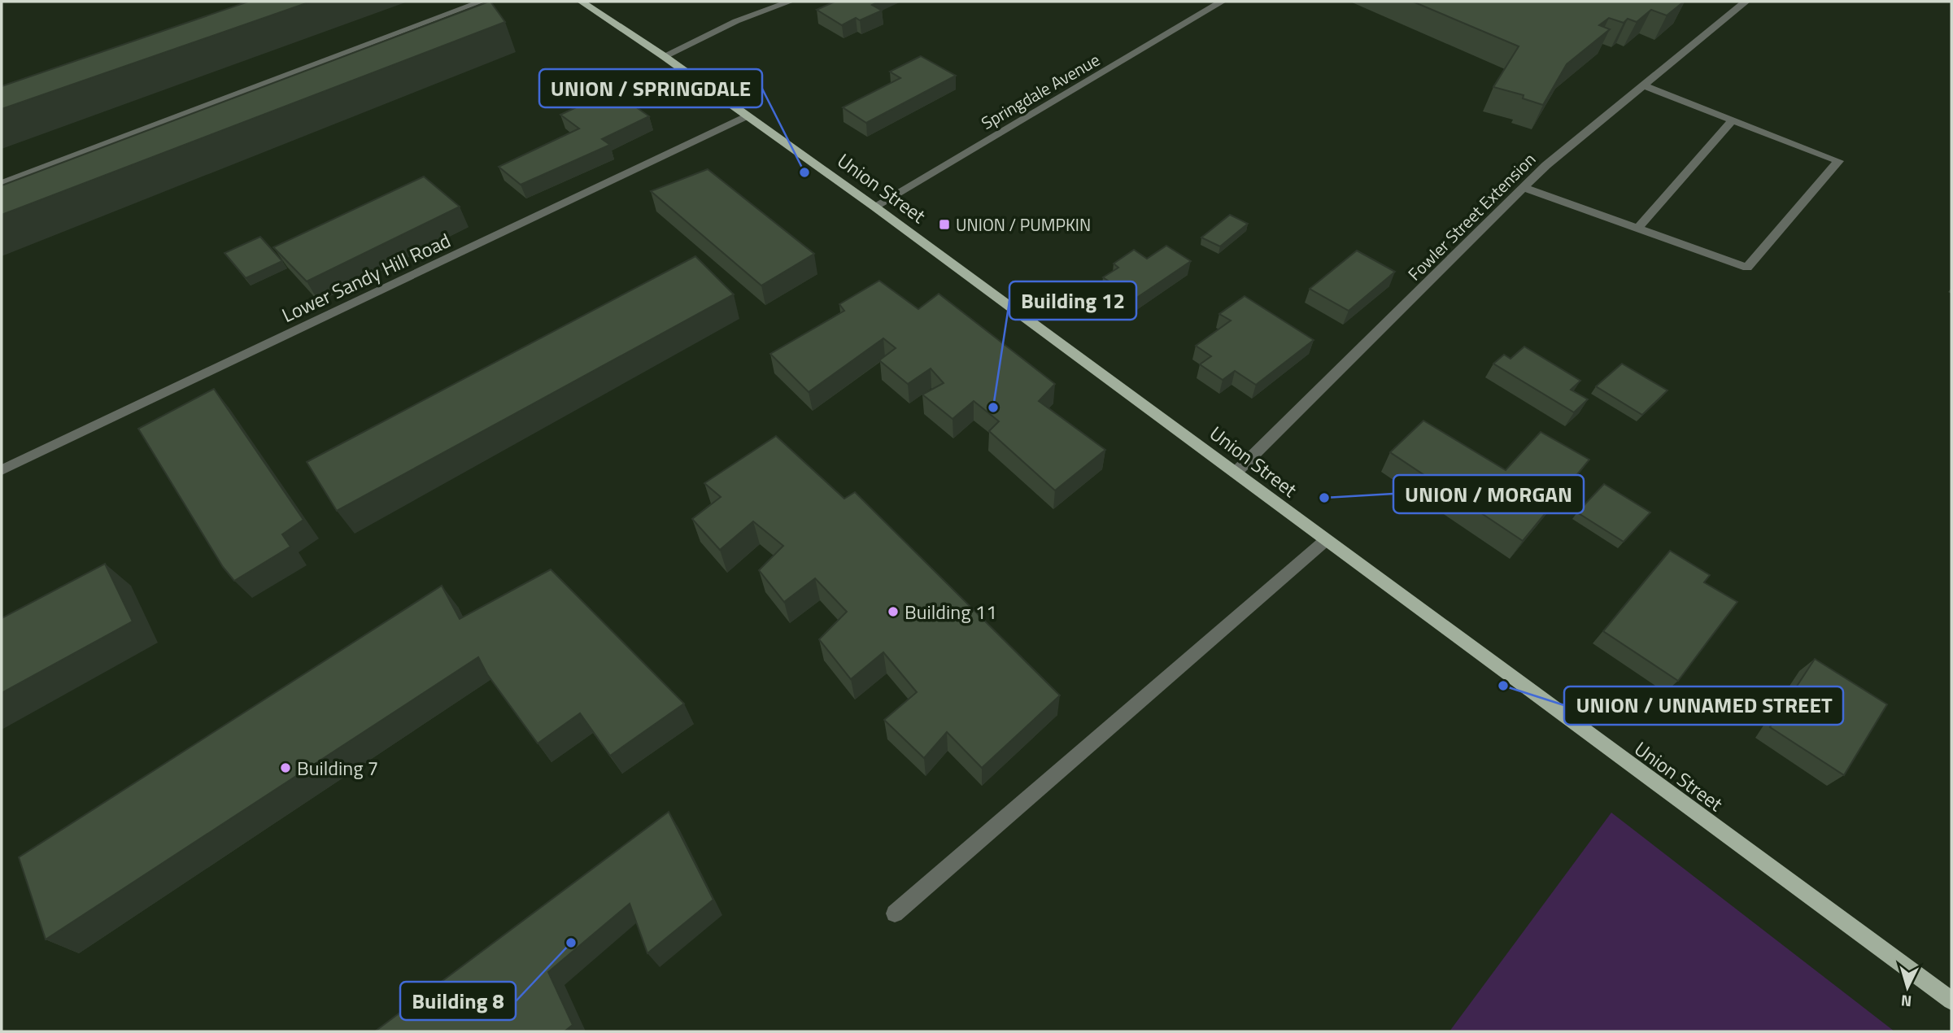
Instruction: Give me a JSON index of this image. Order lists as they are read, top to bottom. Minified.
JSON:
{"streets":{"main road":["Union Street"],"street":["Springdale Avenue","Fowler Street Extension","Lower Sandy Hill Road"]},"crossings":[["Springdale Avenue","Union Street"],["Union Street","Fowler Street Extension"],["Union Street","Lower Sandy Hill Road"]],"places":{"other":["UNION / SPRINGDALE","Building 12","UNION / MORGAN","Building 11","UNION / UNNAMED STREET","Building 7","Building 8"],"transit":["UNION / PUMPKIN"]},"north":"bottom"}
